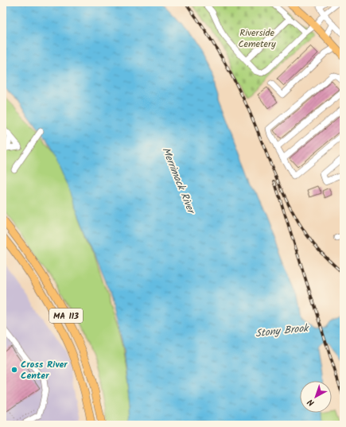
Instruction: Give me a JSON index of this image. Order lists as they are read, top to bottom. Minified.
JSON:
{"streets":{"main road":["MA 113"]},"water":["Merrimack River","Stony Brook"],"parks":["Riverside Cemetery"],"places":["Cross River Center"],"north":"bottom left"}
